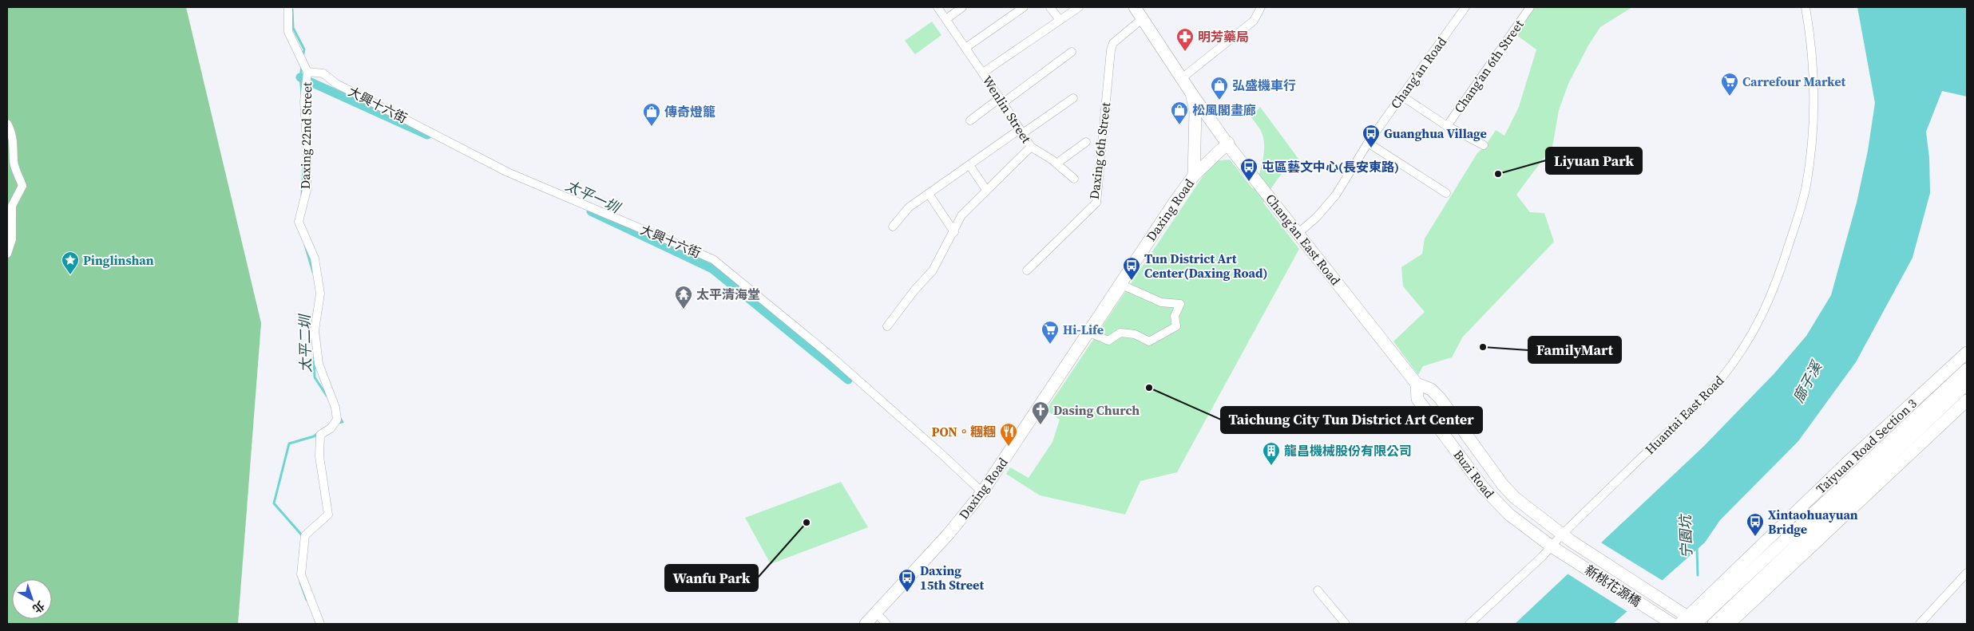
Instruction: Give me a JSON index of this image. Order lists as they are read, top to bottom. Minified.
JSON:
{"streets":{"main road":["Daxing Road","Chang’an East Road","Taiyuan Road Section 3","Buzi Road","新桃花源橋"],"street":["Chang’an 6th Street","Chang’an Road","大興十六街","Wenlin Street","Daxing 22nd Street","Daxing 6th Street","Huantai East Road"]},"crossings":[["Chang’an 6th Street","Chang’an Road"],["Chang’an Road","Chang’an East Road"],["大興十六街","Daxing 22nd Street"],["大興十六街","Daxing Road"],["Daxing 6th Street","Daxing Road"],["Daxing Road","Chang’an East Road"],["Chang’an East Road","Buzi Road"],["Huantai East Road","Buzi Road"],["Huantai East Road","新桃花源橋"],["Taiyuan Road Section 3","新桃花源橋"],["Buzi Road","新桃花源橋"]],"water":["太平一圳","太平二圳","廍子溪","宁園坑"],"places":{"pharmacy":["明芳藥局"],"supermarket":["Carrefour Market","Hi-Life"],"shop":["弘盛機車行","松風閣畫廊","傳奇燈籠"],"bus stop":["Guanghua Village","屯區藝文中心(長安東路)","Tun District Art Center(Daxing Road)","Xintaohuayuan Bridge","Daxing 15th Street"],"other":["Liyuan Park","FamilyMart","Taichung City Tun District Art Center","Wanfu Park"],"place":["Pinglinshan"],"temple":["太平清海堂"],"church":["Dasing Church"],"restaurant":["PON。糰糰"],"building":["龍昌機械股份有限公司"]},"north":"bottom right"}
